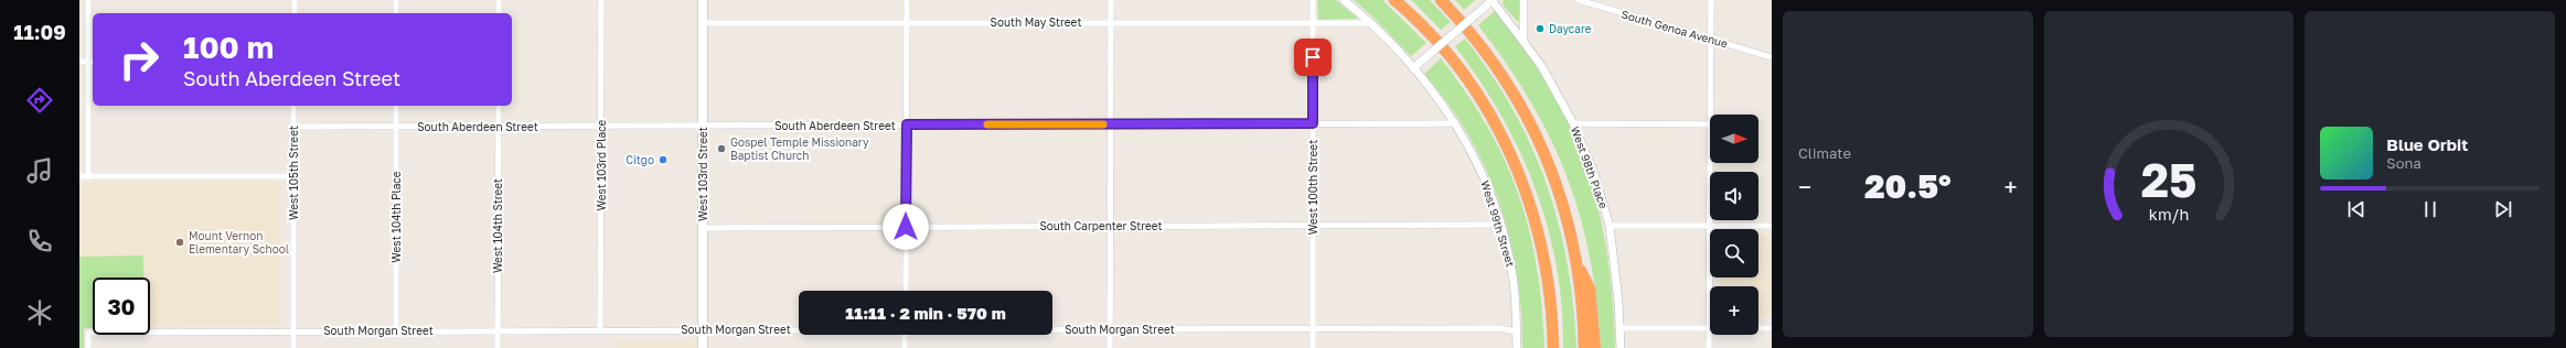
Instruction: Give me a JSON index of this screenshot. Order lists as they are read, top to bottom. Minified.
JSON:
{"streets":{"main road":["West 103rd Street"],"street":["South May Street","South Genoa Avenue","South Aberdeen Street","West 103rd Place","West 98th Place","West 105th Street","West 100th Street","West 104th Place","West 99th Street","West 104th Street","South Carpenter Street","South Morgan Street"]},"crossings":[["South May Street","West 103rd Street"],["South May Street","West 100th Street"],["South Aberdeen Street","West 103rd Place"],["South Aberdeen Street","West 105th Street"],["South Aberdeen Street","West 103rd Street"],["South Aberdeen Street","West 100th Street"],["South Aberdeen Street","West 104th Place"],["South Aberdeen Street","West 99th Street"],["South Aberdeen Street","West 104th Street"],["West 103rd Place","South Morgan Street"],["West 105th Street","South Morgan Street"],["West 103rd Street","South Carpenter Street"],["West 103rd Street","South Morgan Street"],["West 100th Street","South Carpenter Street"],["West 100th Street","South Morgan Street"],["West 104th Place","South Morgan Street"],["West 99th Street","South Carpenter Street"],["West 99th Street","South Morgan Street"],["West 104th Street","South Morgan Street"]],"places":["Daycare","Gospel Temple Missionary Baptist Church","Citgo","Mount Vernon Elementary School"],"north":"right","page":{"tabs":"11:09","tile":"Climate","turn":["100 m","South Aberdeen Street"],"map_buttons":"+","song":["Blue Orbit","Sona"],"heat":["−","20.5°","+"],"limit":"30","trip":"11:11 · 2 min · 570 m","gauge":["25","km/h"]}}
